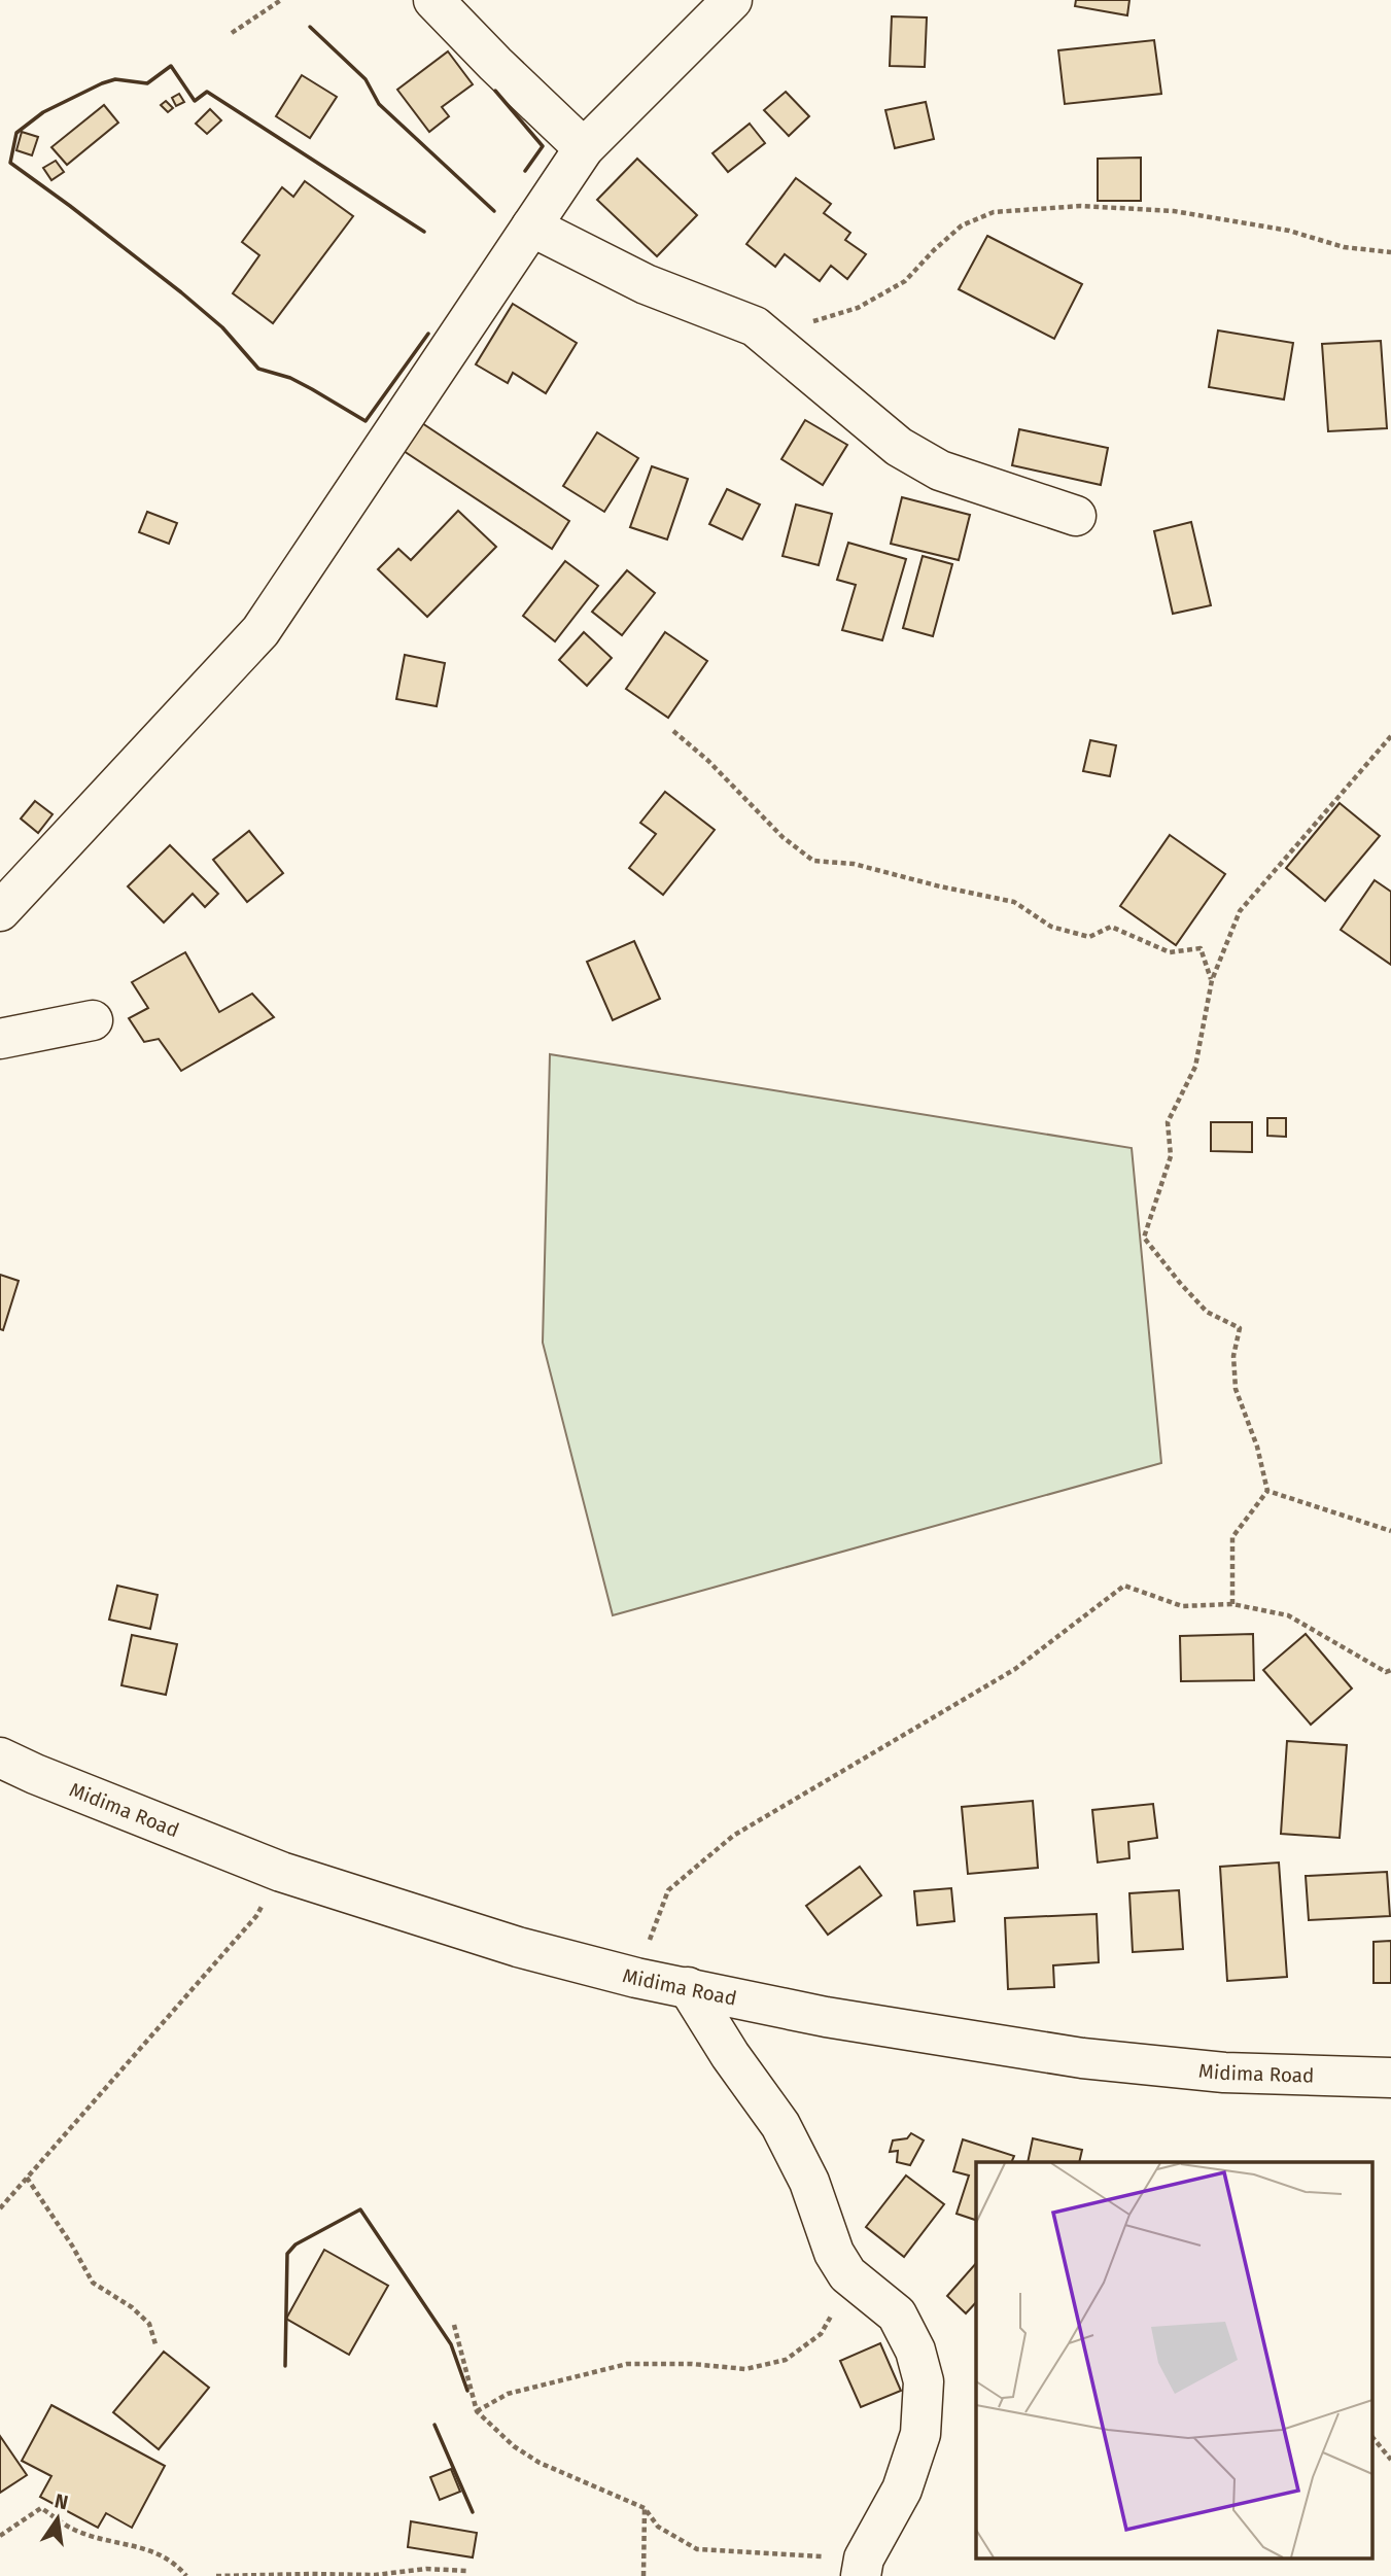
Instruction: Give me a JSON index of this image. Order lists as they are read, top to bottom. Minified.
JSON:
{"streets":{"street":["Midima Road"]},"north":"top"}
